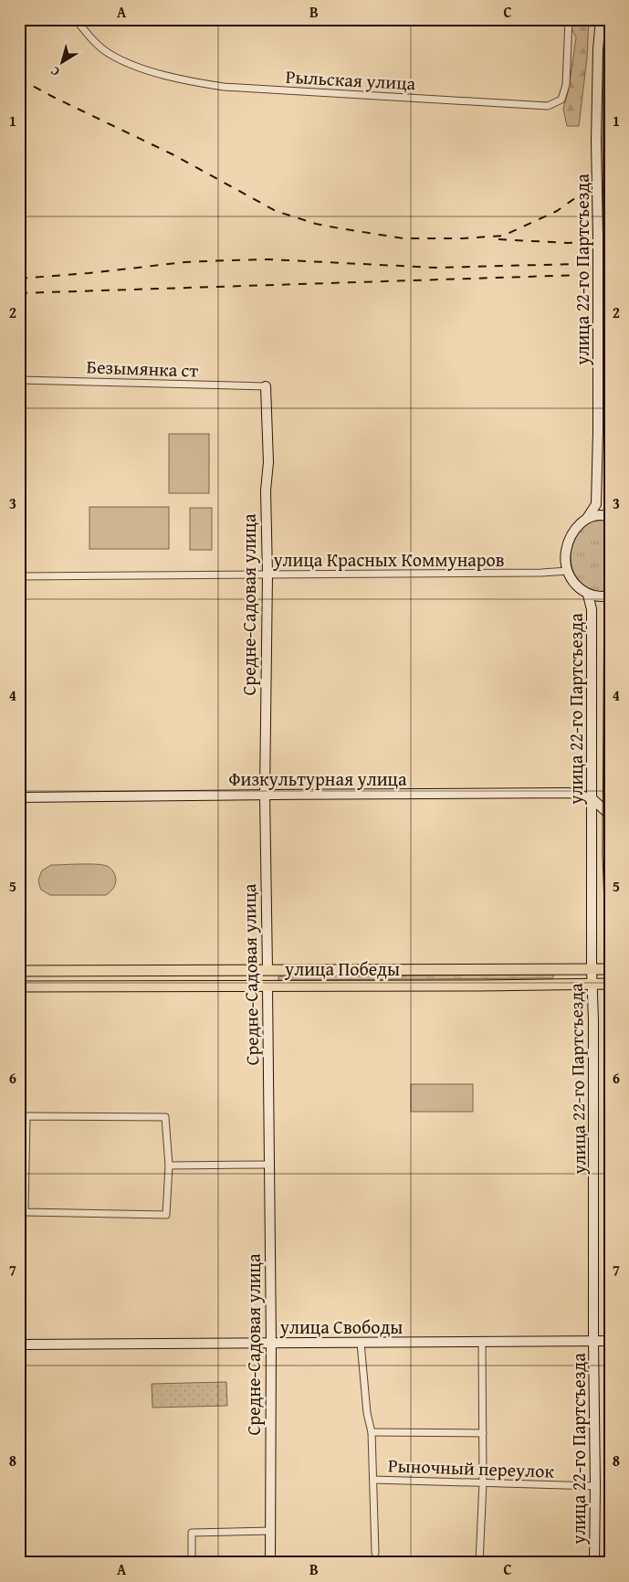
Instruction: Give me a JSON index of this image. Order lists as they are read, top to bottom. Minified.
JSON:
{"streets":{"main road":["улица 22-го Партсъезда","Средне-Садовая улица","Физкультурная улица","улица Победы","улица Свободы"],"street":["Рыльская улица","Безымянка ст","улица Красных Коммунаров","Рыночный переулок"]},"crossings":[["улица 22-го Партсъезда","улица Красных Коммунаров"],["улица 22-го Партсъезда","Физкультурная улица"],["улица 22-го Партсъезда","улица Победы"],["улица 22-го Партсъезда","улица Свободы"],["улица 22-го Партсъезда","Рыночный переулок"],["Безымянка ст","Средне-Садовая улица"],["улица Красных Коммунаров","Средне-Садовая улица"],["Средне-Садовая улица","Физкультурная улица"],["Средне-Садовая улица","улица Победы"],["Средне-Садовая улица","улица Свободы"]],"north":"bottom left","grid":{"columns":["A","B","C"],"rows":["1","2","3","4","5","6","7","8"]}}
